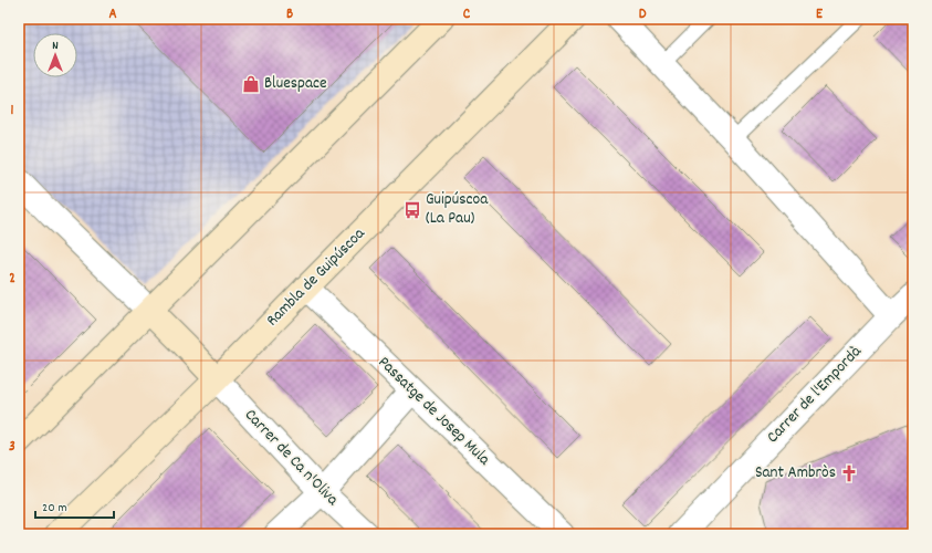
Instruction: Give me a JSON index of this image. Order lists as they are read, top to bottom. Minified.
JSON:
{"streets":{"street":["Rambla de Guipúscoa","Carrer de l'Empordà","Passatge de Josep Mula","Carrer de Ca n'Oliva"]},"crossings":[["Rambla de Guipúscoa","Passatge de Josep Mula"],["Rambla de Guipúscoa","Carrer de Ca n'Oliva"]],"places":{"shop":["Bluespace"],"bus stop":["Guipúscoa (La Pau)"],"church":["Sant Ambròs"]},"scale_bar":"20 m","north":"top","grid":{"columns":["A","B","C","D","E"],"rows":["1","2","3"]}}
